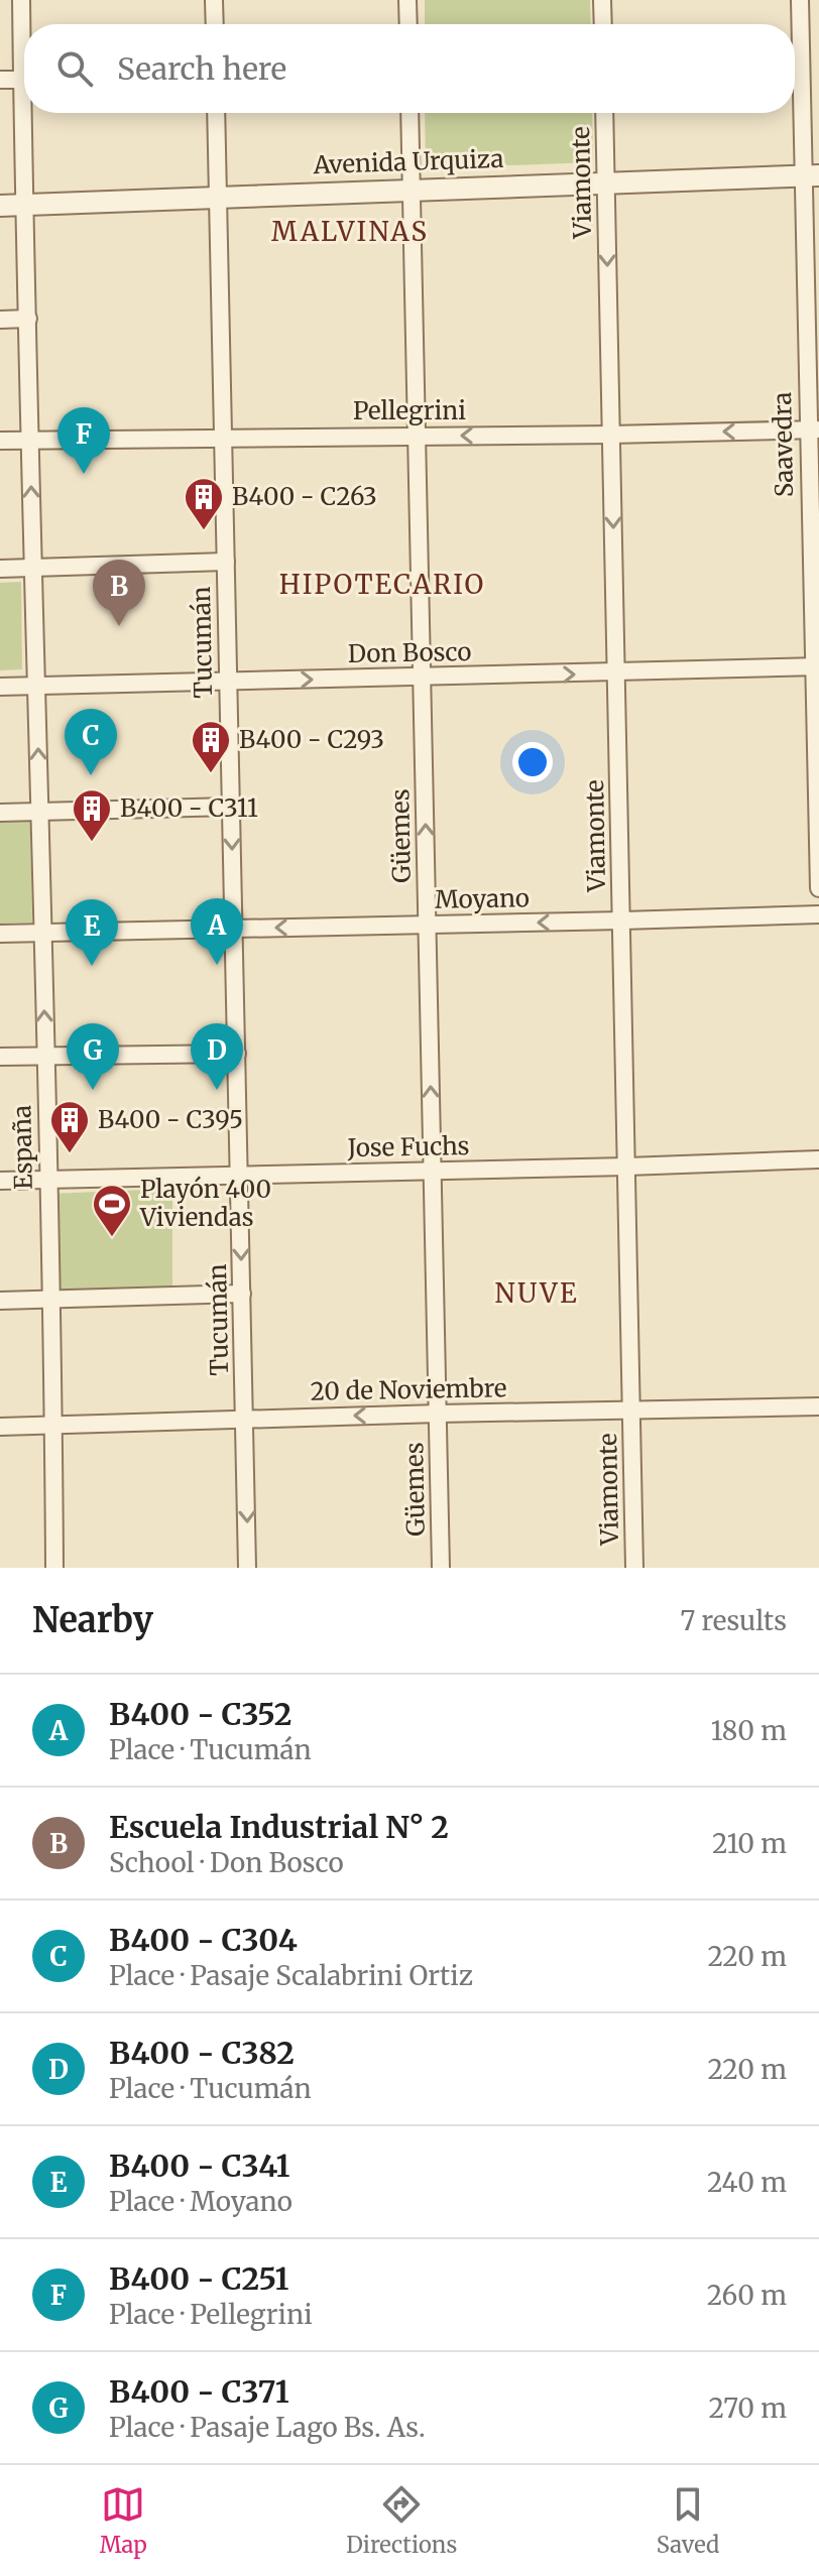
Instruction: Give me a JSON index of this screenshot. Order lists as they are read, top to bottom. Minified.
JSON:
{"streets":{"street":["Avenida Urquiza","Viamonte","Pellegrini","Saavedra","Tucumán","Don Bosco","Güemes","Moyano","España","Jose Fuchs","20 de Noviembre"]},"crossings":[["Avenida Urquiza","Viamonte"],["Avenida Urquiza","Saavedra"],["Avenida Urquiza","Tucumán"],["Avenida Urquiza","Güemes"],["Avenida Urquiza","España"],["Viamonte","Pellegrini"],["Viamonte","Don Bosco"],["Viamonte","Moyano"],["Viamonte","Jose Fuchs"],["Viamonte","20 de Noviembre"],["Pellegrini","Saavedra"],["Pellegrini","Tucumán"],["Pellegrini","Güemes"],["Pellegrini","España"],["Saavedra","Don Bosco"],["Tucumán","Don Bosco"],["Tucumán","Moyano"],["Tucumán","Jose Fuchs"],["Tucumán","20 de Noviembre"],["Don Bosco","Güemes"],["Don Bosco","España"],["Güemes","Moyano"],["Güemes","Jose Fuchs"],["Güemes","20 de Noviembre"],["Moyano","España"],["España","Jose Fuchs"],["España","20 de Noviembre"]],"one_way":["Pellegrini","Don Bosco","Moyano"],"districts":["MALVINAS","HIPOTECARIO","NUVE"],"places":{"building":["B400 - C263","B400 - C293","B400 - C311","B400 - C395"],"sports":["Playón 400 Viviendas"]},"page":{"search":"Search here","pins":["F","B","C","A","E","D","G"],"heading":["Nearby","7 results"],"list":[{"mark":"A","name":"B400 - C352","note":"Place · Tucumán","value":"180 m"},{"mark":"B","name":"Escuela Industrial N° 2","note":"School · Don Bosco","value":"210 m"},{"mark":"C","name":"B400 - C304","note":"Place · Pasaje Scalabrini Ortiz","value":"220 m"},{"mark":"D","name":"B400 - C382","note":"Place · Tucumán","value":"220 m"},{"mark":"E","name":"B400 - C341","note":"Place · Moyano","value":"240 m"},{"mark":"F","name":"B400 - C251","note":"Place · Pellegrini","value":"260 m"},{"mark":"G","name":"B400 - C371","note":"Place · Pasaje Lago Bs. As.","value":"270 m"}],"nav":["Map","Directions","Saved"]}}
